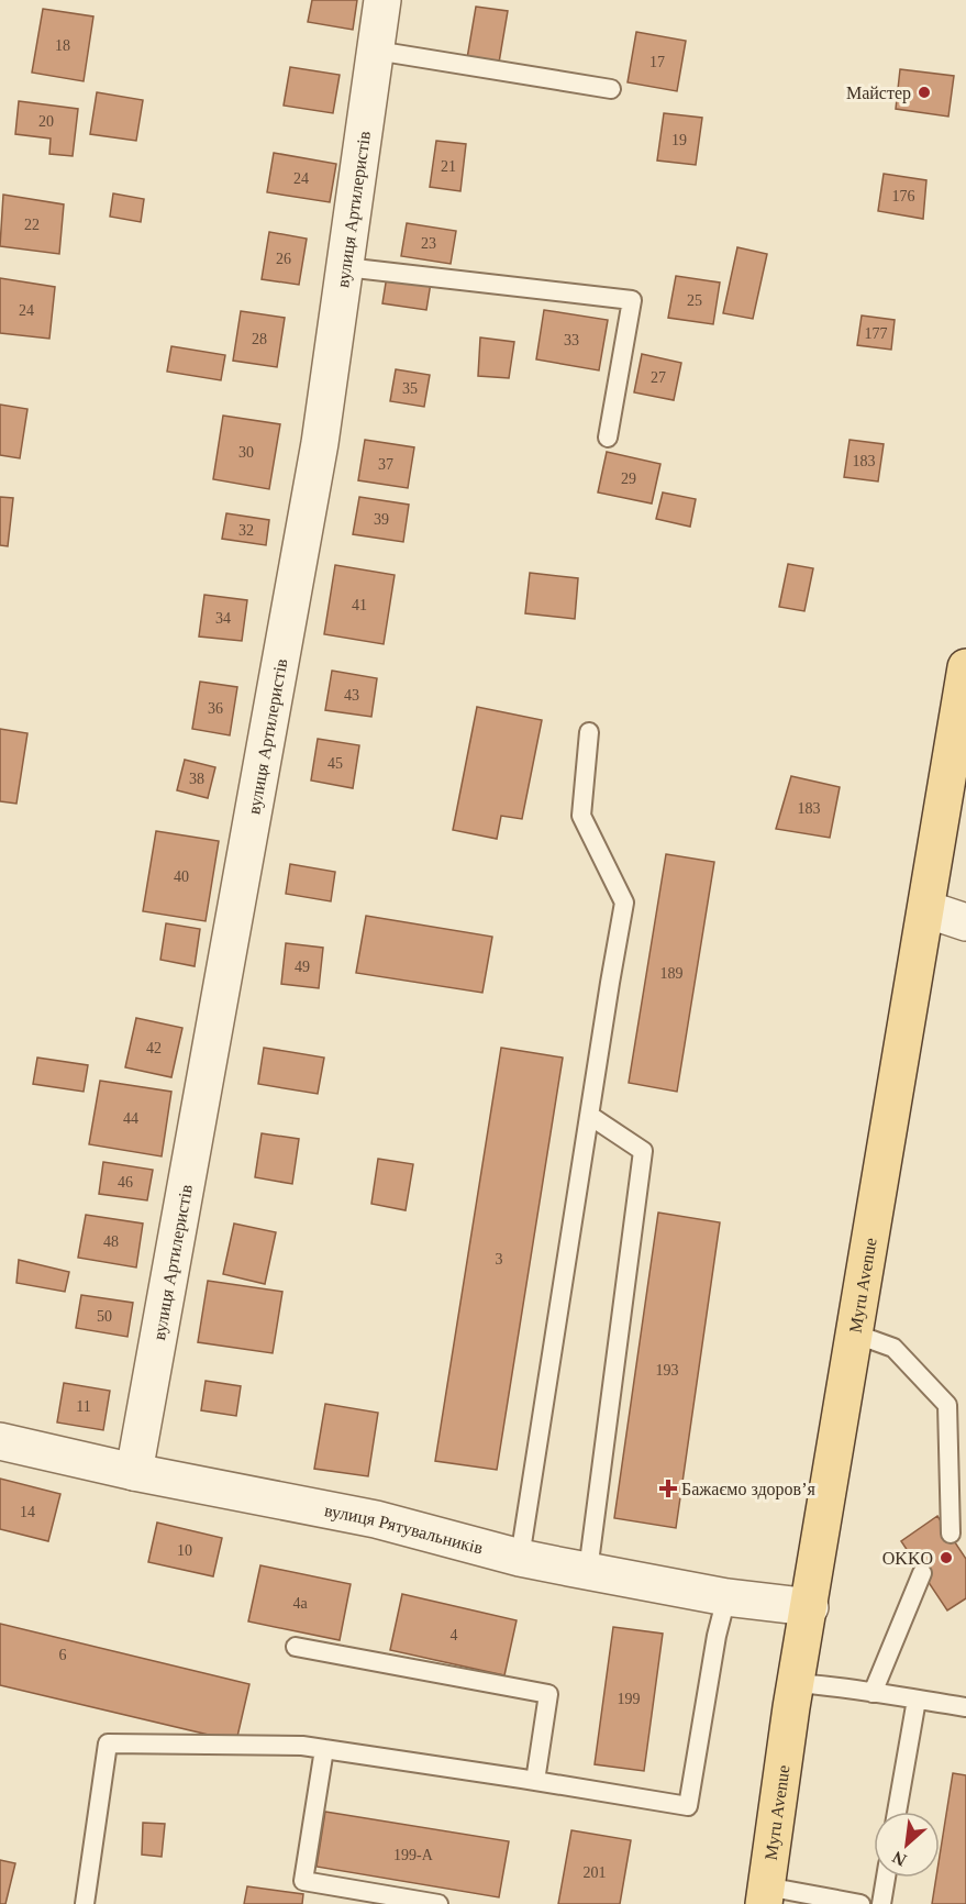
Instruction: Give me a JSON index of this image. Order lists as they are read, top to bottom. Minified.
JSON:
{"streets":{"main road":["Myru Avenue"],"street":["вулиця Артилеристів","вулиця Рятувальників"]},"crossings":[["вулиця Артилеристів","вулиця Рятувальників"],["Myru Avenue","вулиця Рятувальників"]],"places":{"other":["Майстер","OKKO"],"health":["Бажаємо здоров’я"]},"house_numbers":["18","17","20","19","21","24","176","22","23","26","25","24","177","28","33","27","35","30","183","37","29","39","32","41","34","43","36","45","38","183","40","49","189","42","44","46","48","3","50","193","11","14","10","4а","4","6","199","199-А","201"],"north":"bottom left"}
